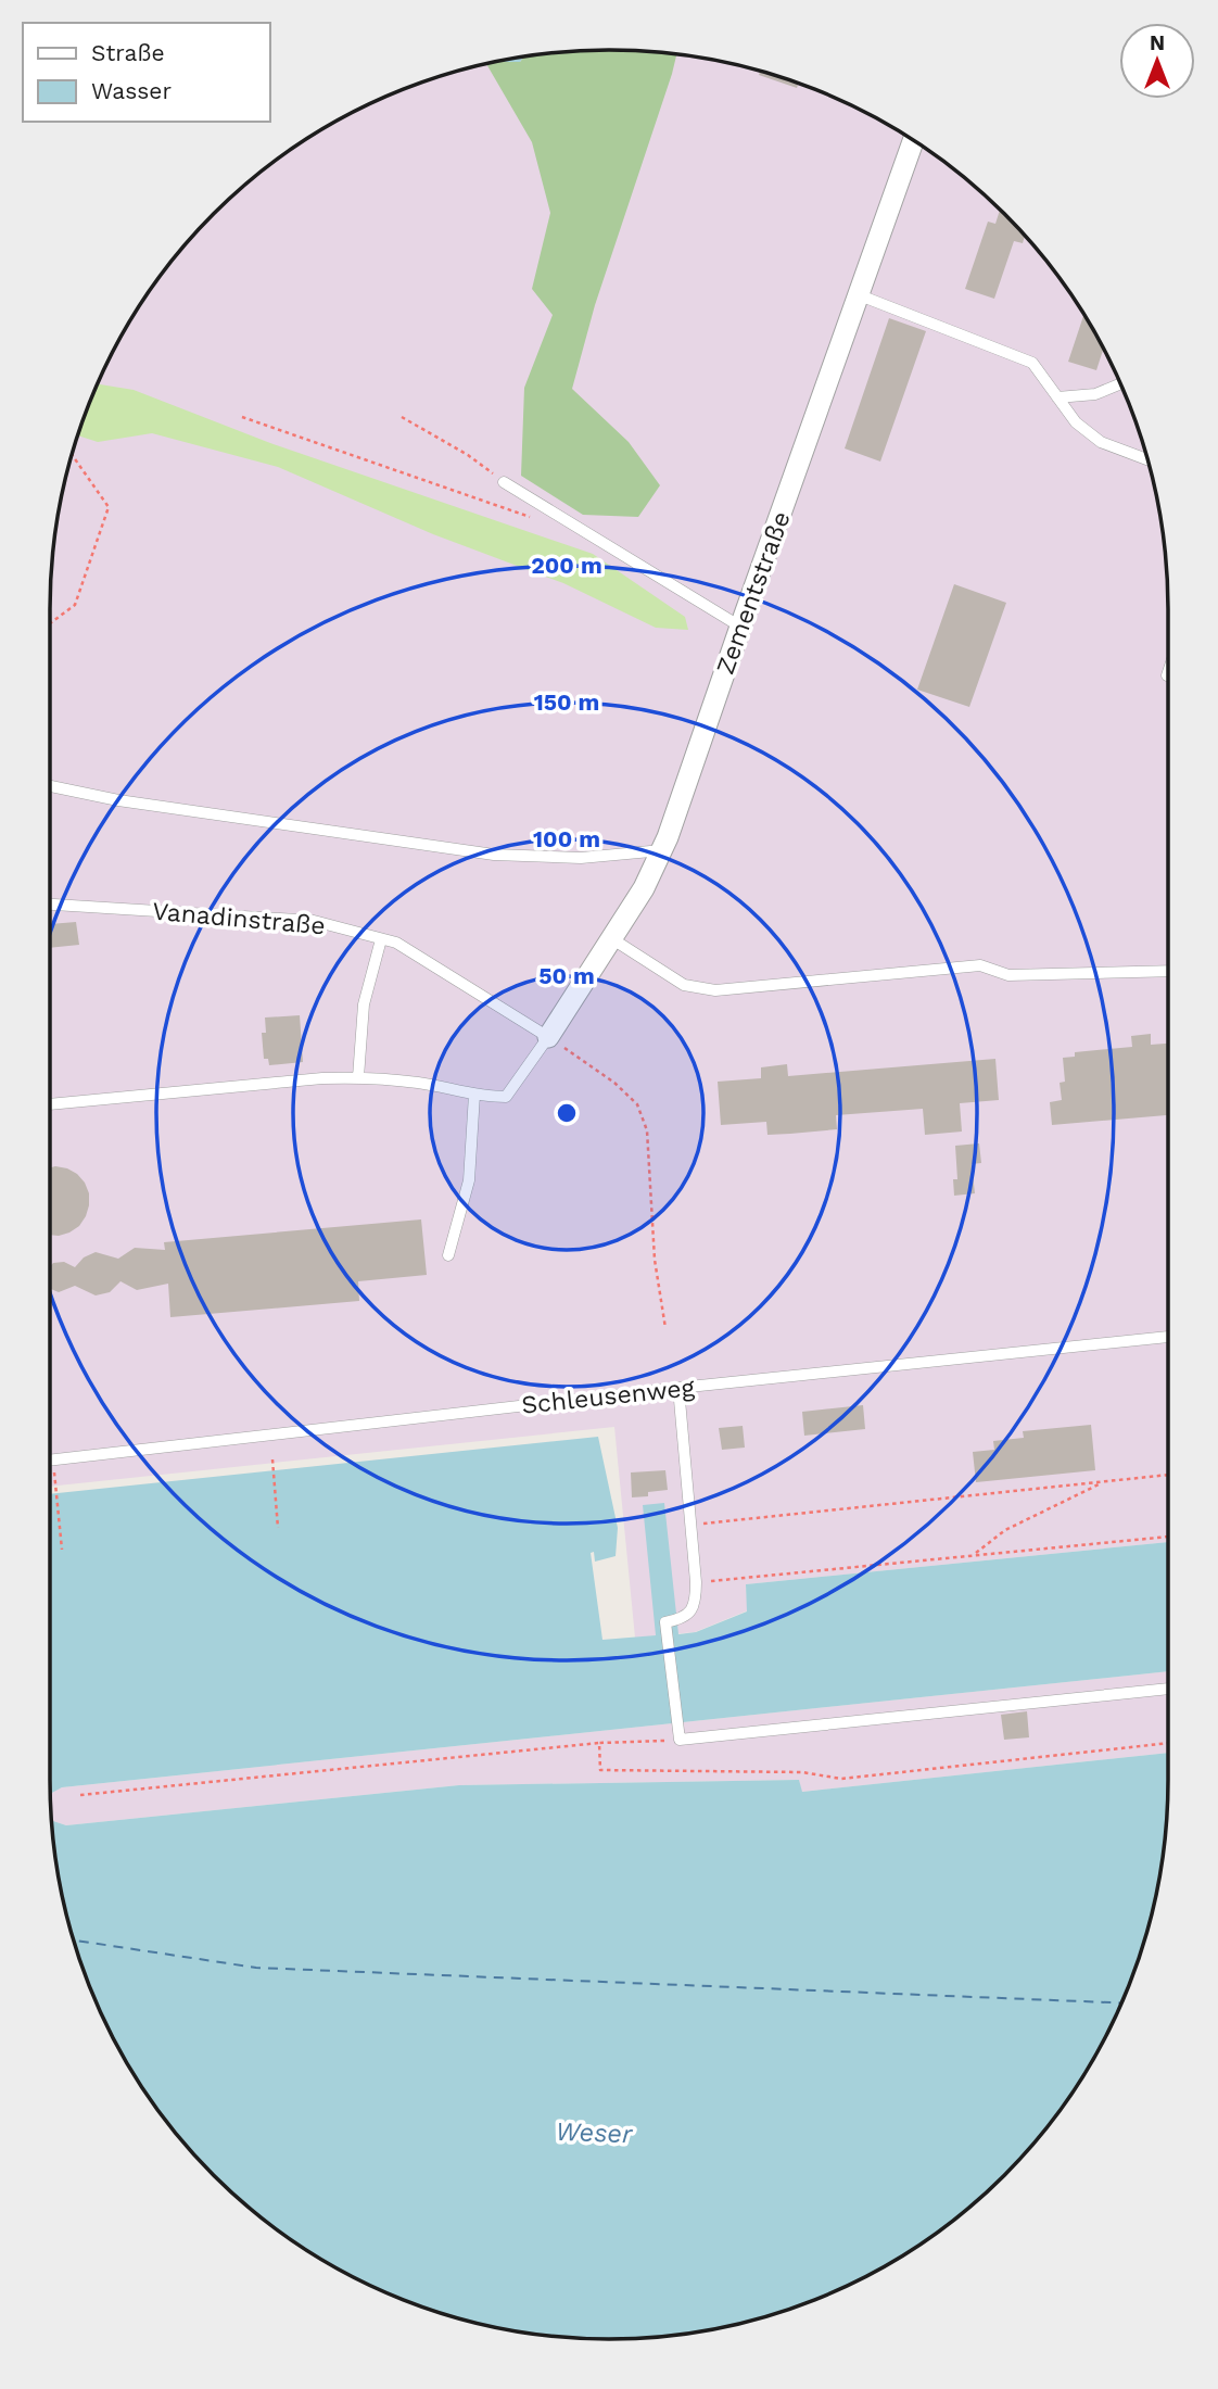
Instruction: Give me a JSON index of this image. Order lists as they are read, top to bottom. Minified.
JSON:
{"streets":{"street":["Zementstraße"],"lane":["Vanadinstraße","Schleusenweg"]},"crossings":[["Zementstraße","Vanadinstraße"]],"water":["Weser"],"legend":["Straße","Wasser"],"north":"top","rings":["200 m","150 m","100 m","50 m"]}
